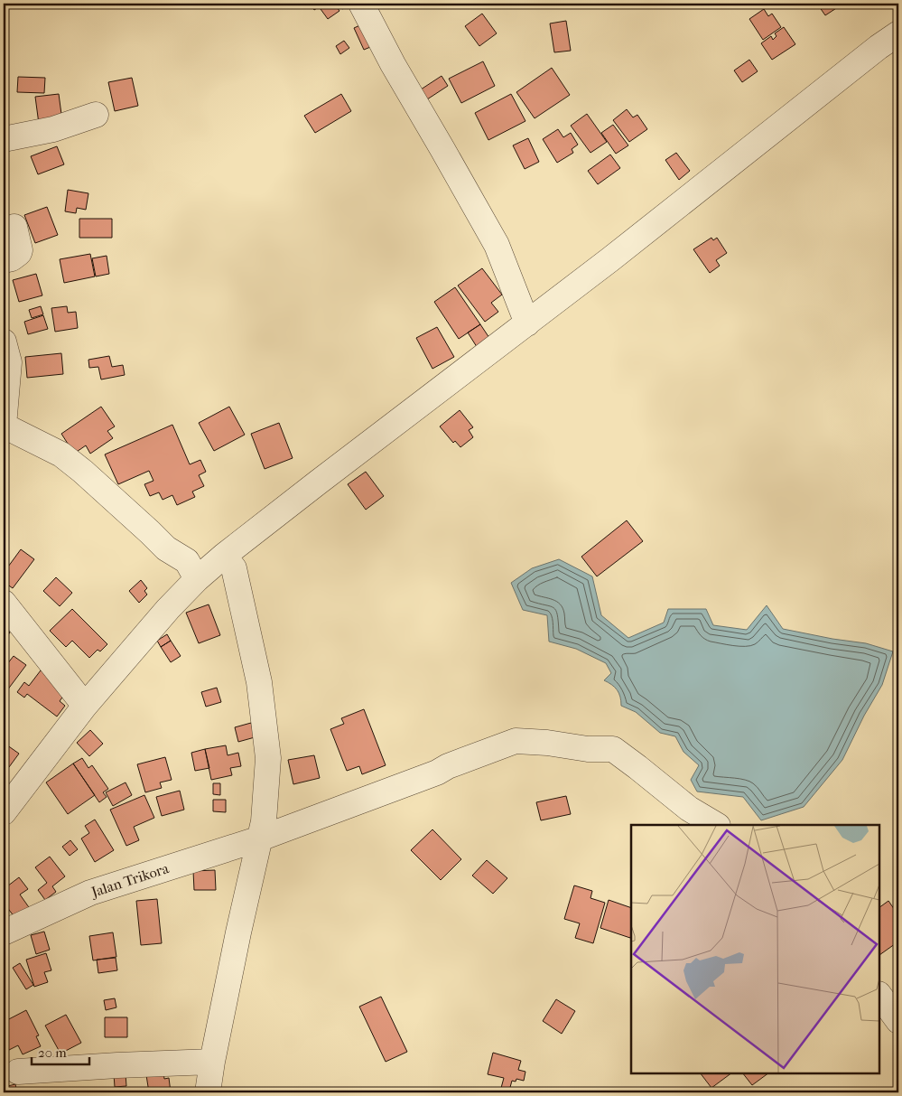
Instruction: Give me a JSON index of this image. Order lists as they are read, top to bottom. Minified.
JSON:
{"streets":{"street":["Jalan Trikora"]},"scale_bar":"20 m"}
